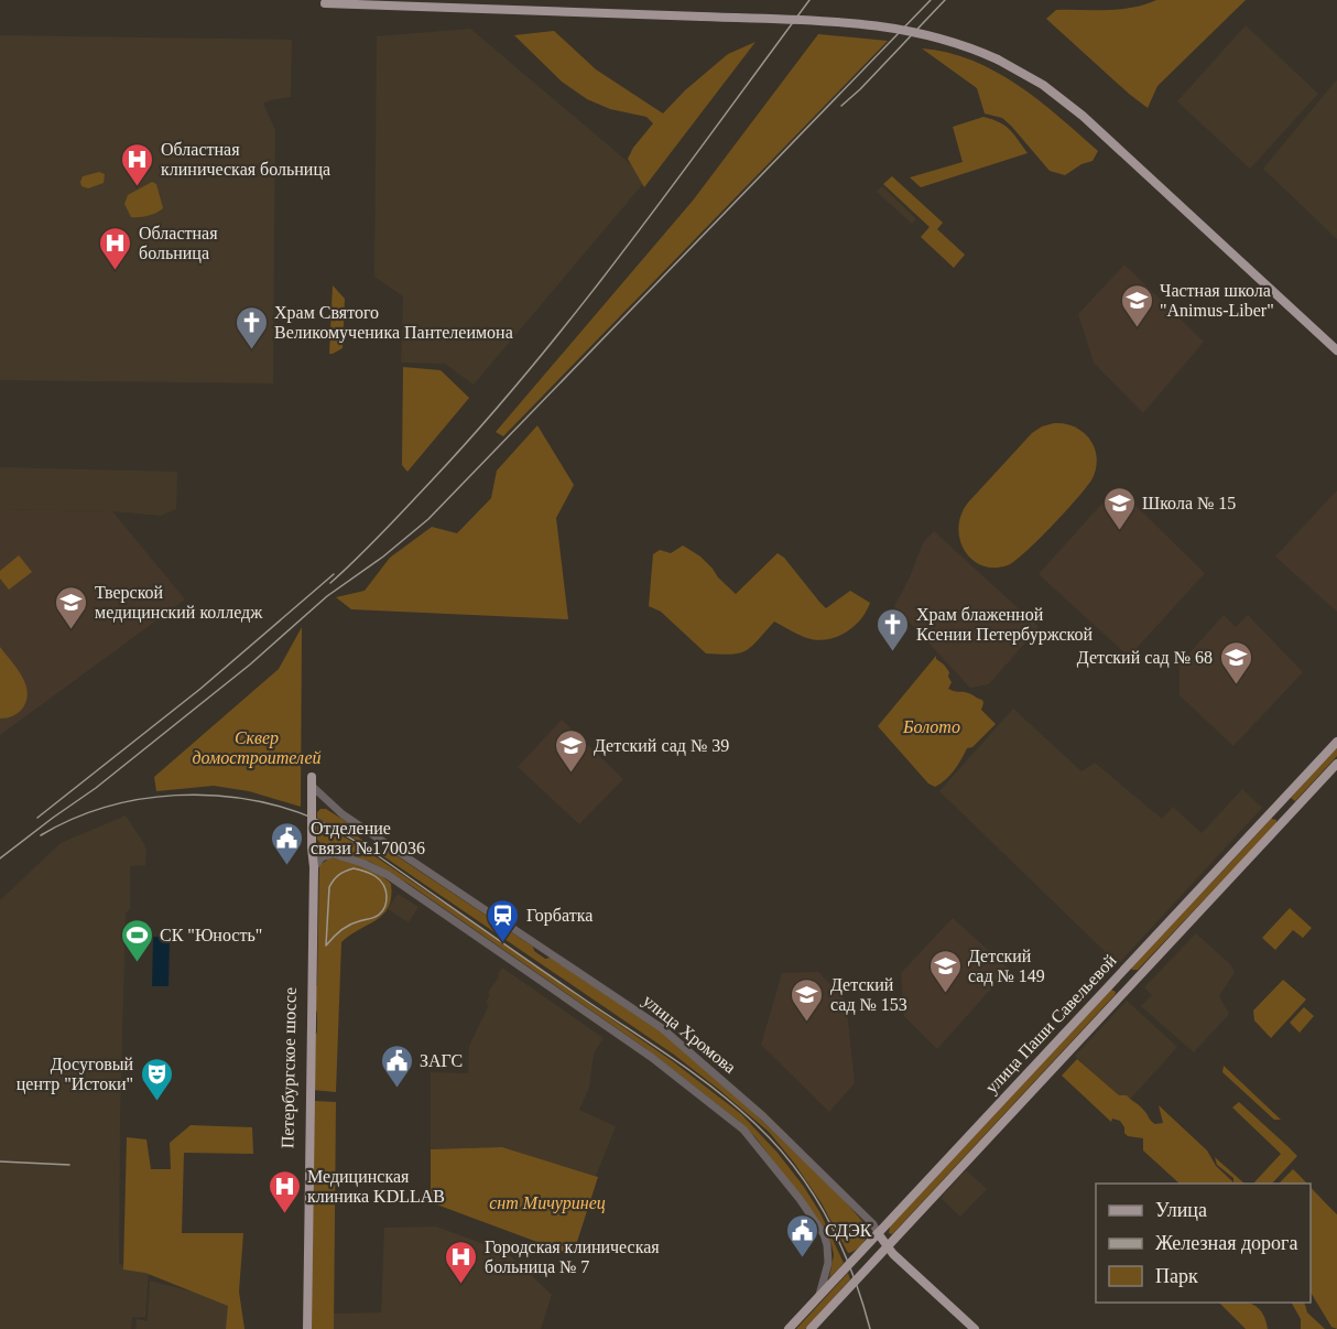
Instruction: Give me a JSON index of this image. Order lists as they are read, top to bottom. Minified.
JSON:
{"streets":{"main road":["улица Паши Савельевой","улица Хромова","Петербургское шоссе"]},"crossings":[["улица Паши Савельевой","улица Хромова"],["улица Хромова","Петербургское шоссе"]],"parks":["Болото","Сквер домостроителей","снт Мичуринец"],"places":{"hospital":["Областная клиническая больница","Областная больница","Медицинская клиника KDLLAB","Городская клиническая больница № 7"],"school or university":["Частная школа \"Animus-Liber\"","Школа № 15","Тверской медицинский колледж","Детский сад № 68","Детский сад № 39","Детский сад № 149","Детский сад № 153"],"church":["Храм Святого Великомученика Пантелеимона","Храм блаженной Ксении Петербуржской"],"public building":["Отделение связи №170036","ЗАГС","СДЭК"],"station":["Горбатка"],"sports":["СК \"Юность\""],"theatre":["Досуговый центр \"Истоки\""]},"legend":["Улица","Железная дорога","Парк"]}
